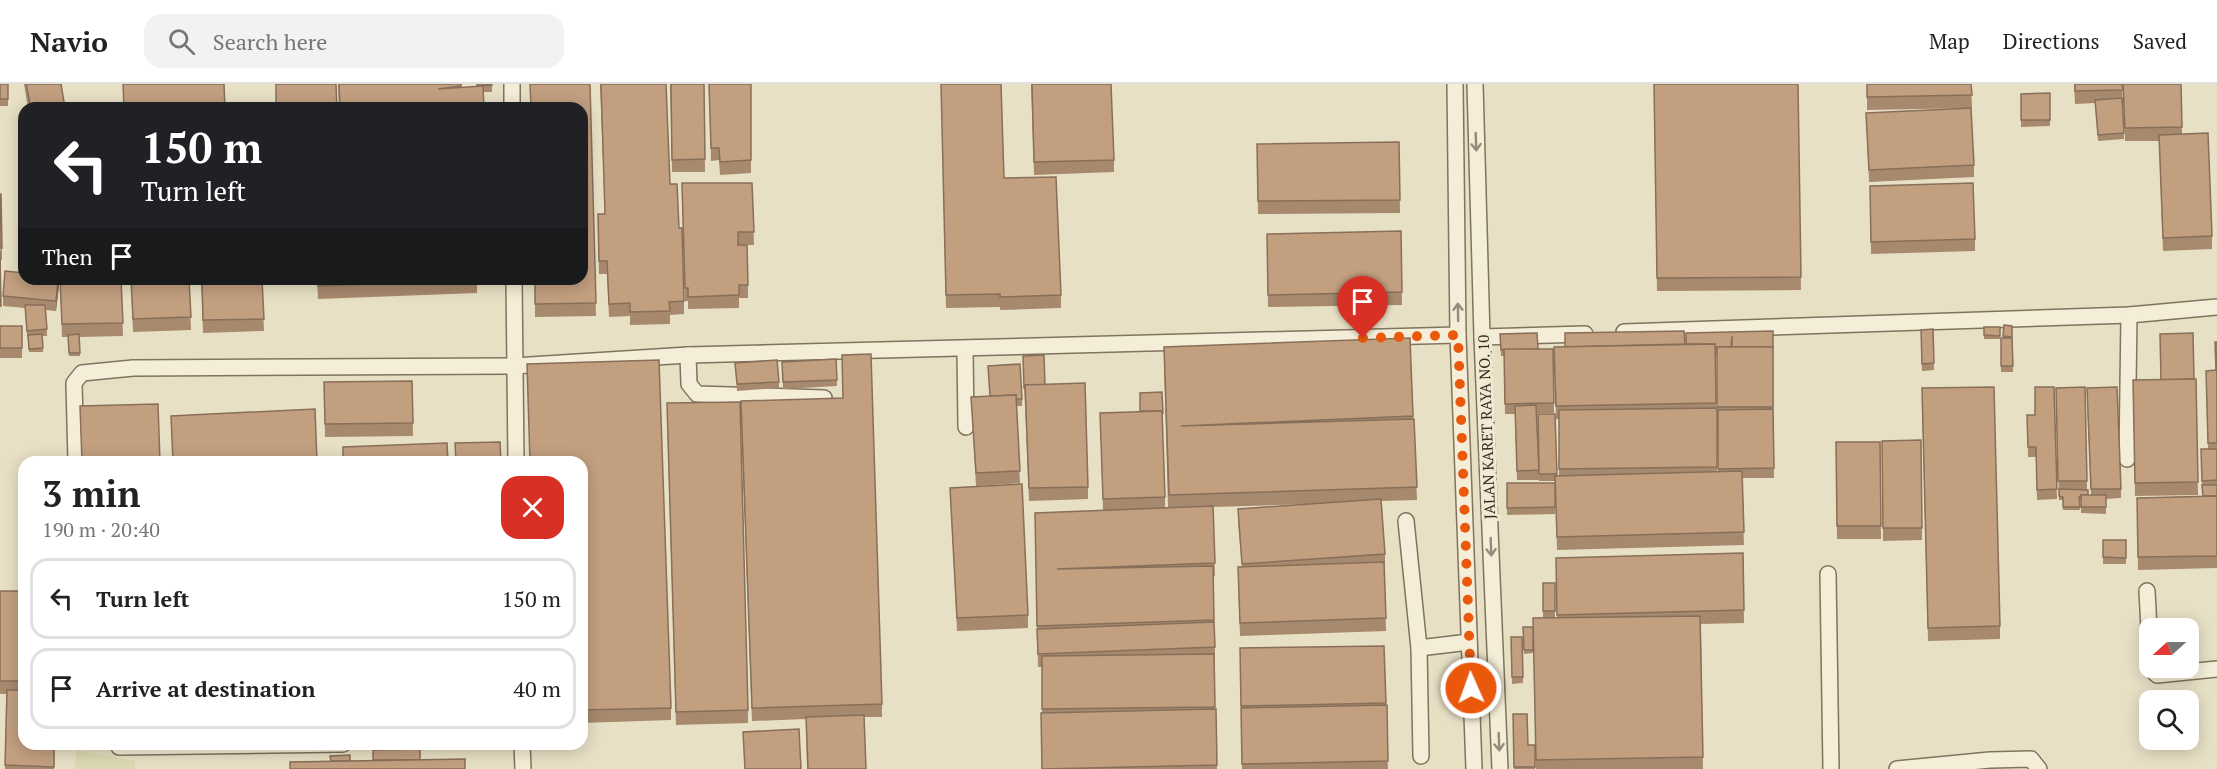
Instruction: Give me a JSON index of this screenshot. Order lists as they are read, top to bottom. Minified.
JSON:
{"streets":{"street":["JALAN KARET RAYA NO. 10"]},"north":"left","page":{"header":"Navio","search":"Search here","nav":["Map","Directions","Saved"],"turn":["150 m","Turn left"],"then":"Then","heading":["3 min","190 m · 20:40"],"list":[{"name":"Turn left","value":"150 m"},{"name":"Arrive at destination","value":"40 m"}]}}
